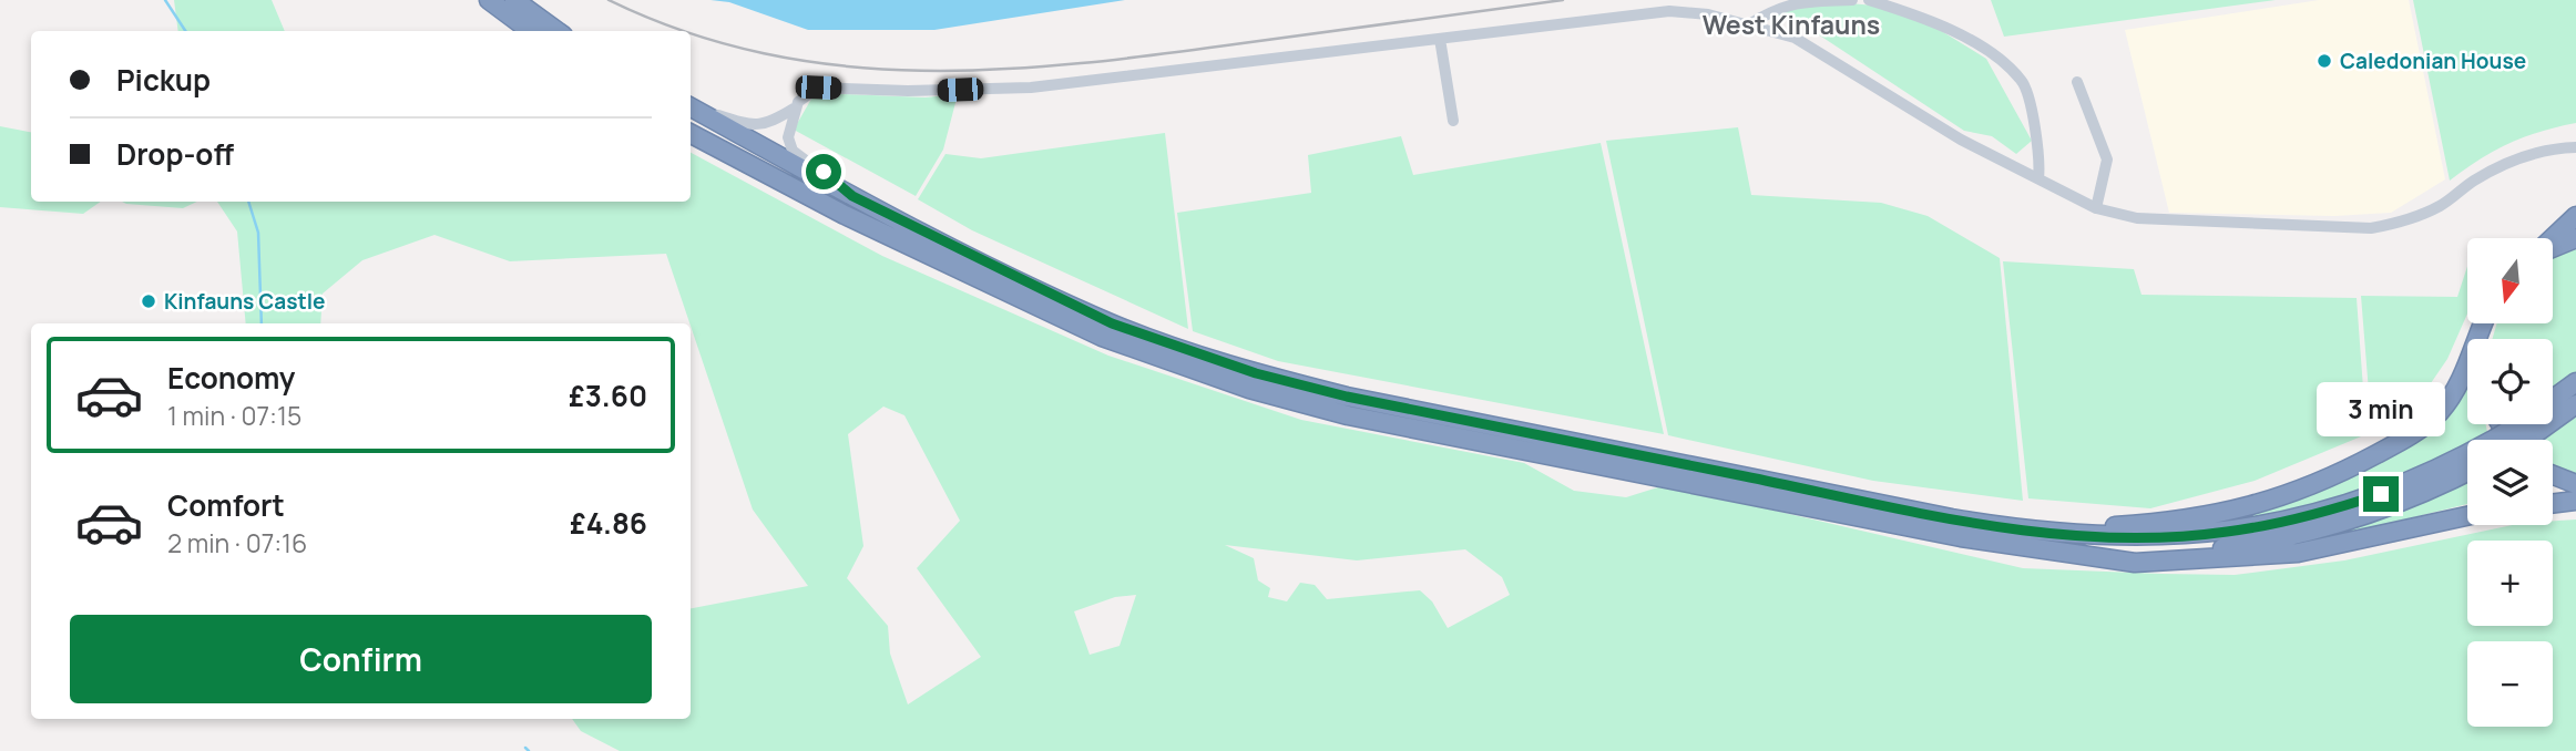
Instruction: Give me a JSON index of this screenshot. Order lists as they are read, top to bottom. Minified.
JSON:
{"districts":["West Kinfauns"],"places":["Caledonian House","Kinfauns Castle"],"north":"bottom","page":{"banner":["Pickup","Drop-off"],"map_buttons":["+","−"],"list":[{"name":"Economy","note":"1 min · 07:15","value":"£3.60"},{"name":"Comfort","note":"2 min · 07:16","value":"£4.86"}],"bubble":"3 min","buttons":"Confirm"}}
